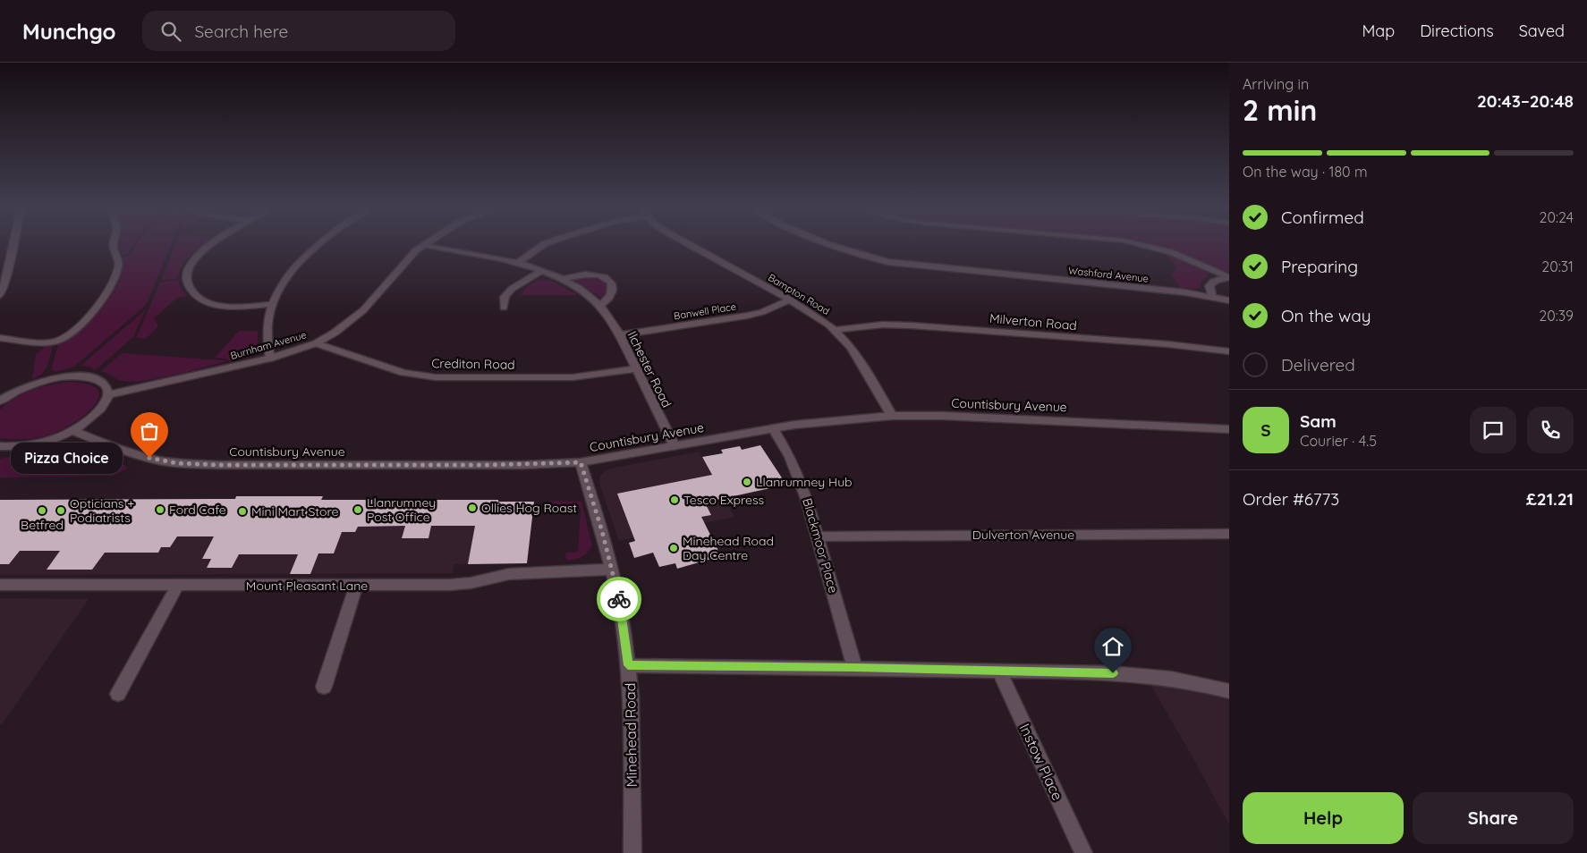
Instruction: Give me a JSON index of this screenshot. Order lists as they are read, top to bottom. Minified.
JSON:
{"streets":{"street":["Washford Avenue","Bampton Road","Banwell Place","Milverton Road","Burnham Avenue","Crediton Road","Ilchester Road","Countisbury Avenue","Dulverton Avenue","Blackmoor Place","Mount Pleasant Lane","Minehead Road","Instow Place"]},"crossings":[["Bampton Road","Banwell Place"],["Bampton Road","Milverton Road"],["Bampton Road","Countisbury Avenue"],["Banwell Place","Ilchester Road"],["Burnham Avenue","Crediton Road"],["Crediton Road","Ilchester Road"],["Ilchester Road","Countisbury Avenue"],["Countisbury Avenue","Blackmoor Place"],["Countisbury Avenue","Minehead Road"],["Dulverton Avenue","Blackmoor Place"],["Mount Pleasant Lane","Minehead Road"]],"places":["Pizza Choice","Llanrumney Hub","Tesco Express","Ollies Hog Roast","Ford Cafe","Llanrumney Post Office","Betfred","Opticians + Podiatrists","Mini Mart Store","Minehead Road Day Centre"],"page":{"header":"Munchgo","search":"Search here","nav":["Map","Directions","Saved"],"heading":["2 min","Arriving in","20:43–20:48"],"panel":["Sam","Courier · 4.5","Order #6773","£21.21"],"bar":"On the way · 180 m","list":[["Confirmed","20:24"],["Preparing","20:31"],["On the way","20:39"],"Delivered"],"round":"S","bubble":"Pizza Choice","buttons":["Help","Share"]}}
